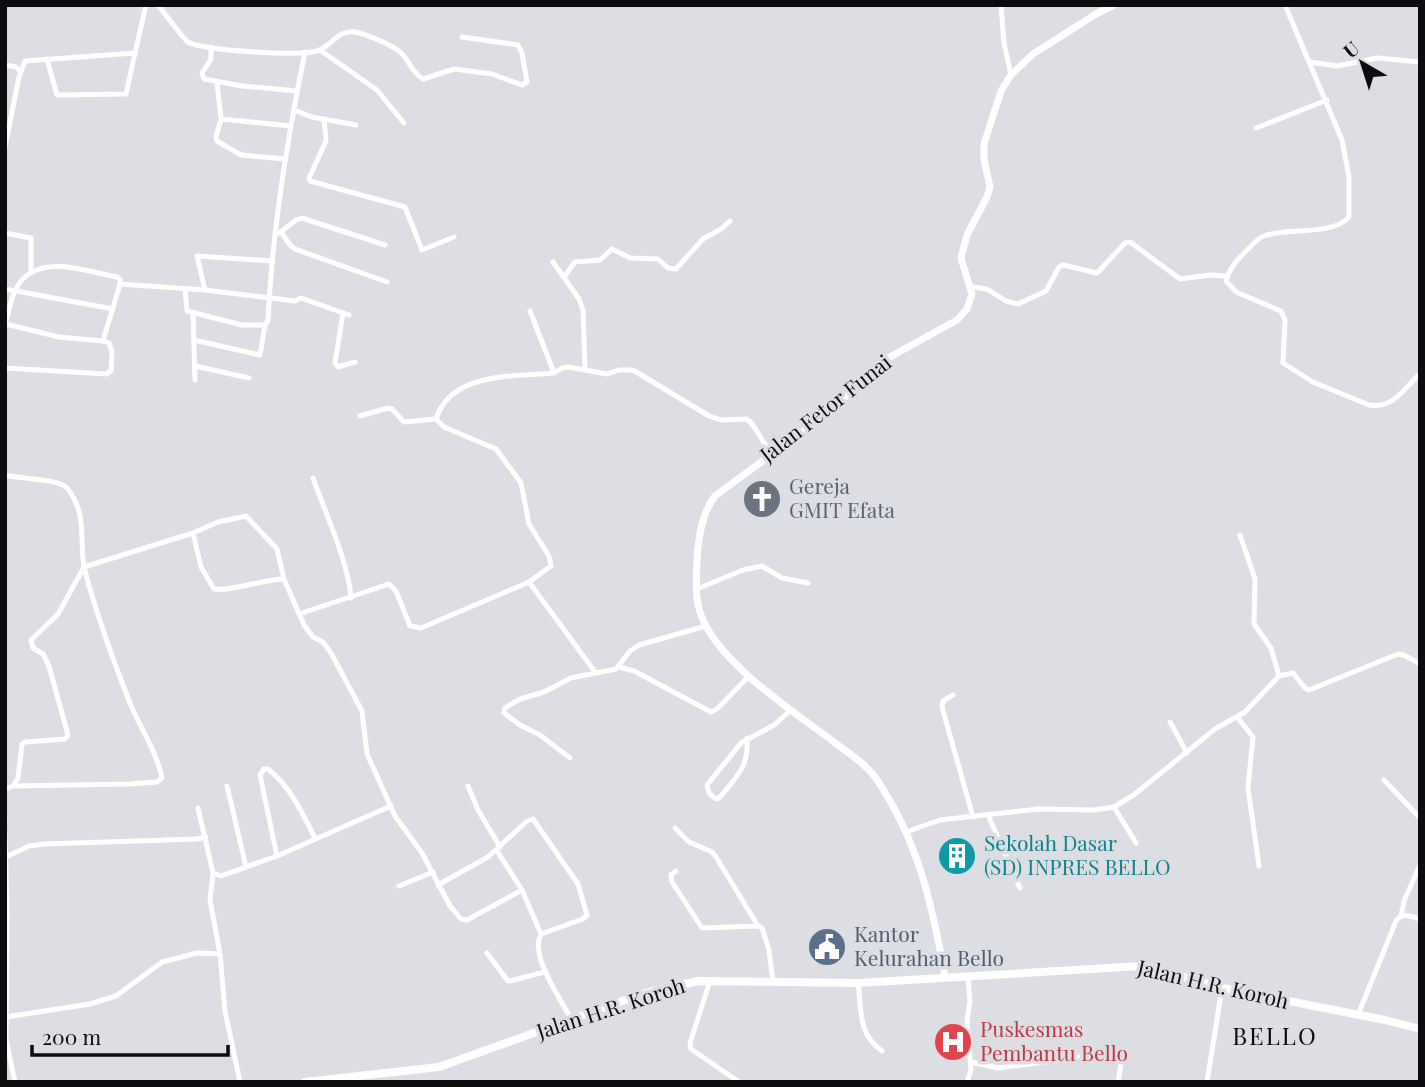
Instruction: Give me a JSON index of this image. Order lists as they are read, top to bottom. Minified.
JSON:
{"streets":{"main road":["Jalan H.R. Koroh"],"street":["Jalan Fetor Funai"]},"crossings":[["Jalan Fetor Funai","Jalan H.R. Koroh"]],"districts":["BELLO"],"places":{"church":["Gereja GMIT Efata"],"building":["Sekolah Dasar (SD) INPRES BELLO"],"public building":["Kantor Kelurahan Bello"],"hospital":["Puskesmas Pembantu Bello"]},"scale_bar":"200 m","north":"top left"}
